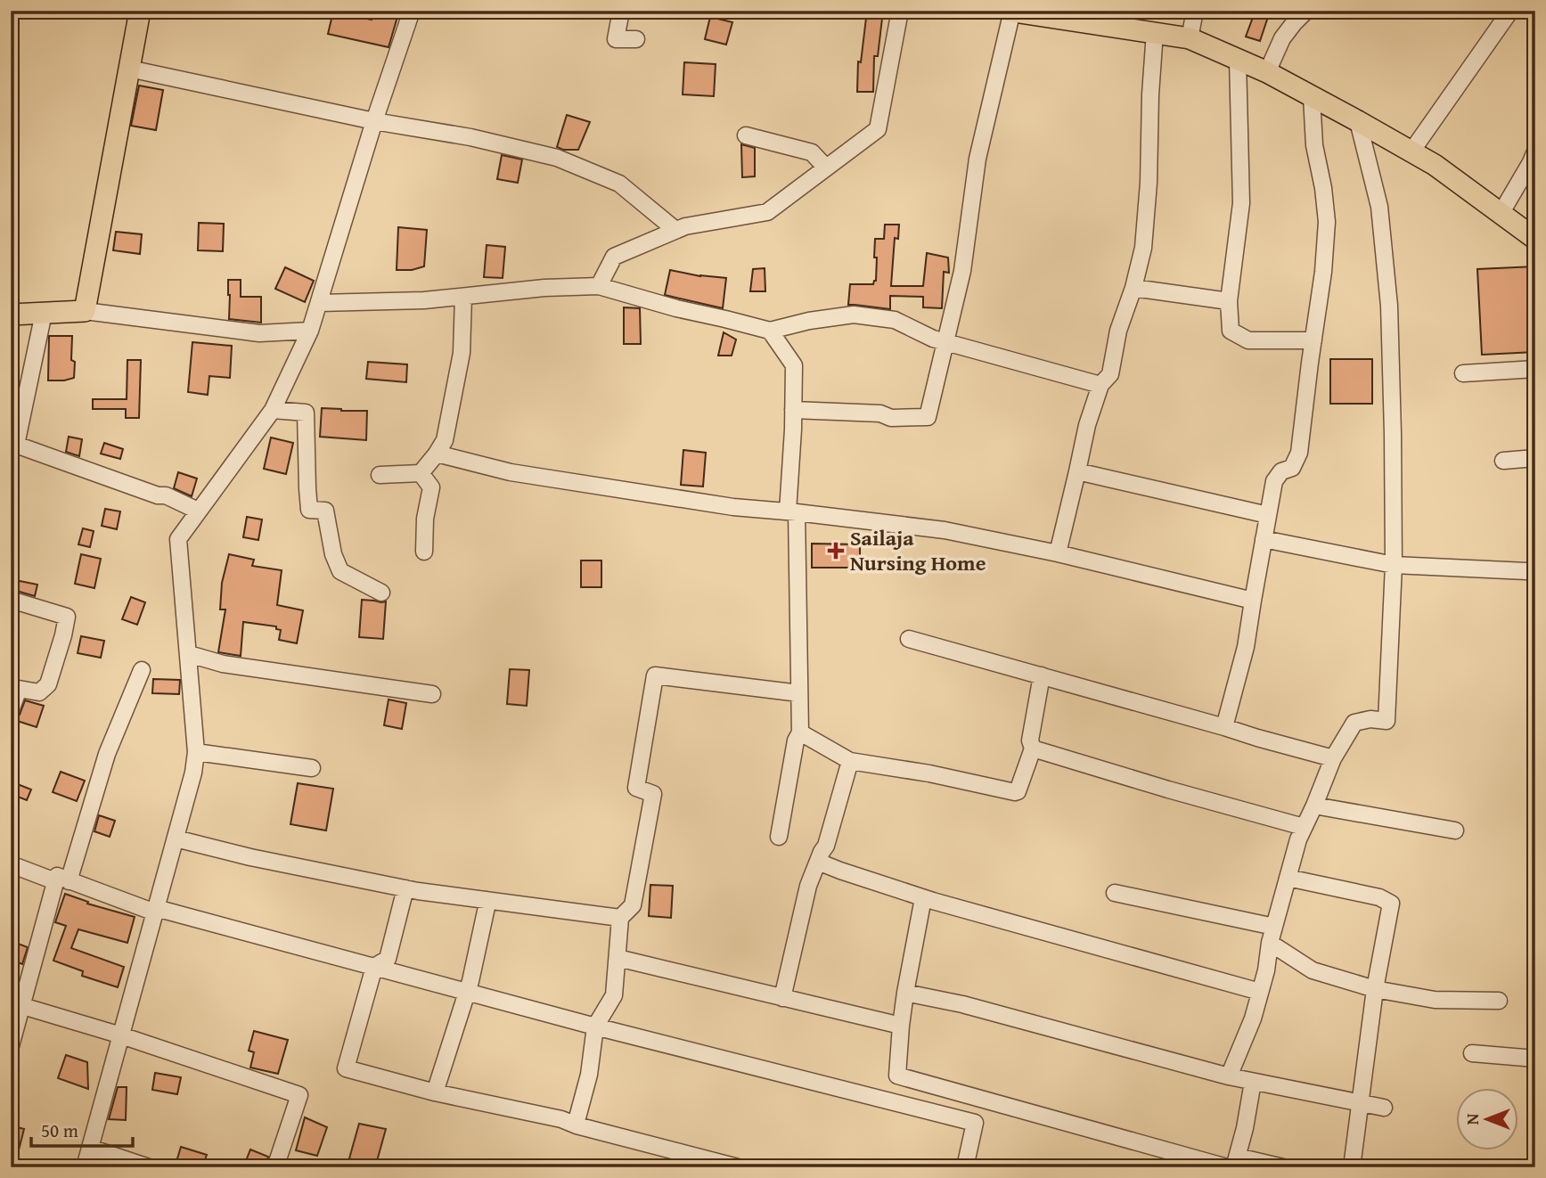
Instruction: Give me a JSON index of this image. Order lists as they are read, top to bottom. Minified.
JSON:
{"places":{"health":["Sailaja Nursing Home"]},"scale_bar":"50 m","north":"left"}
